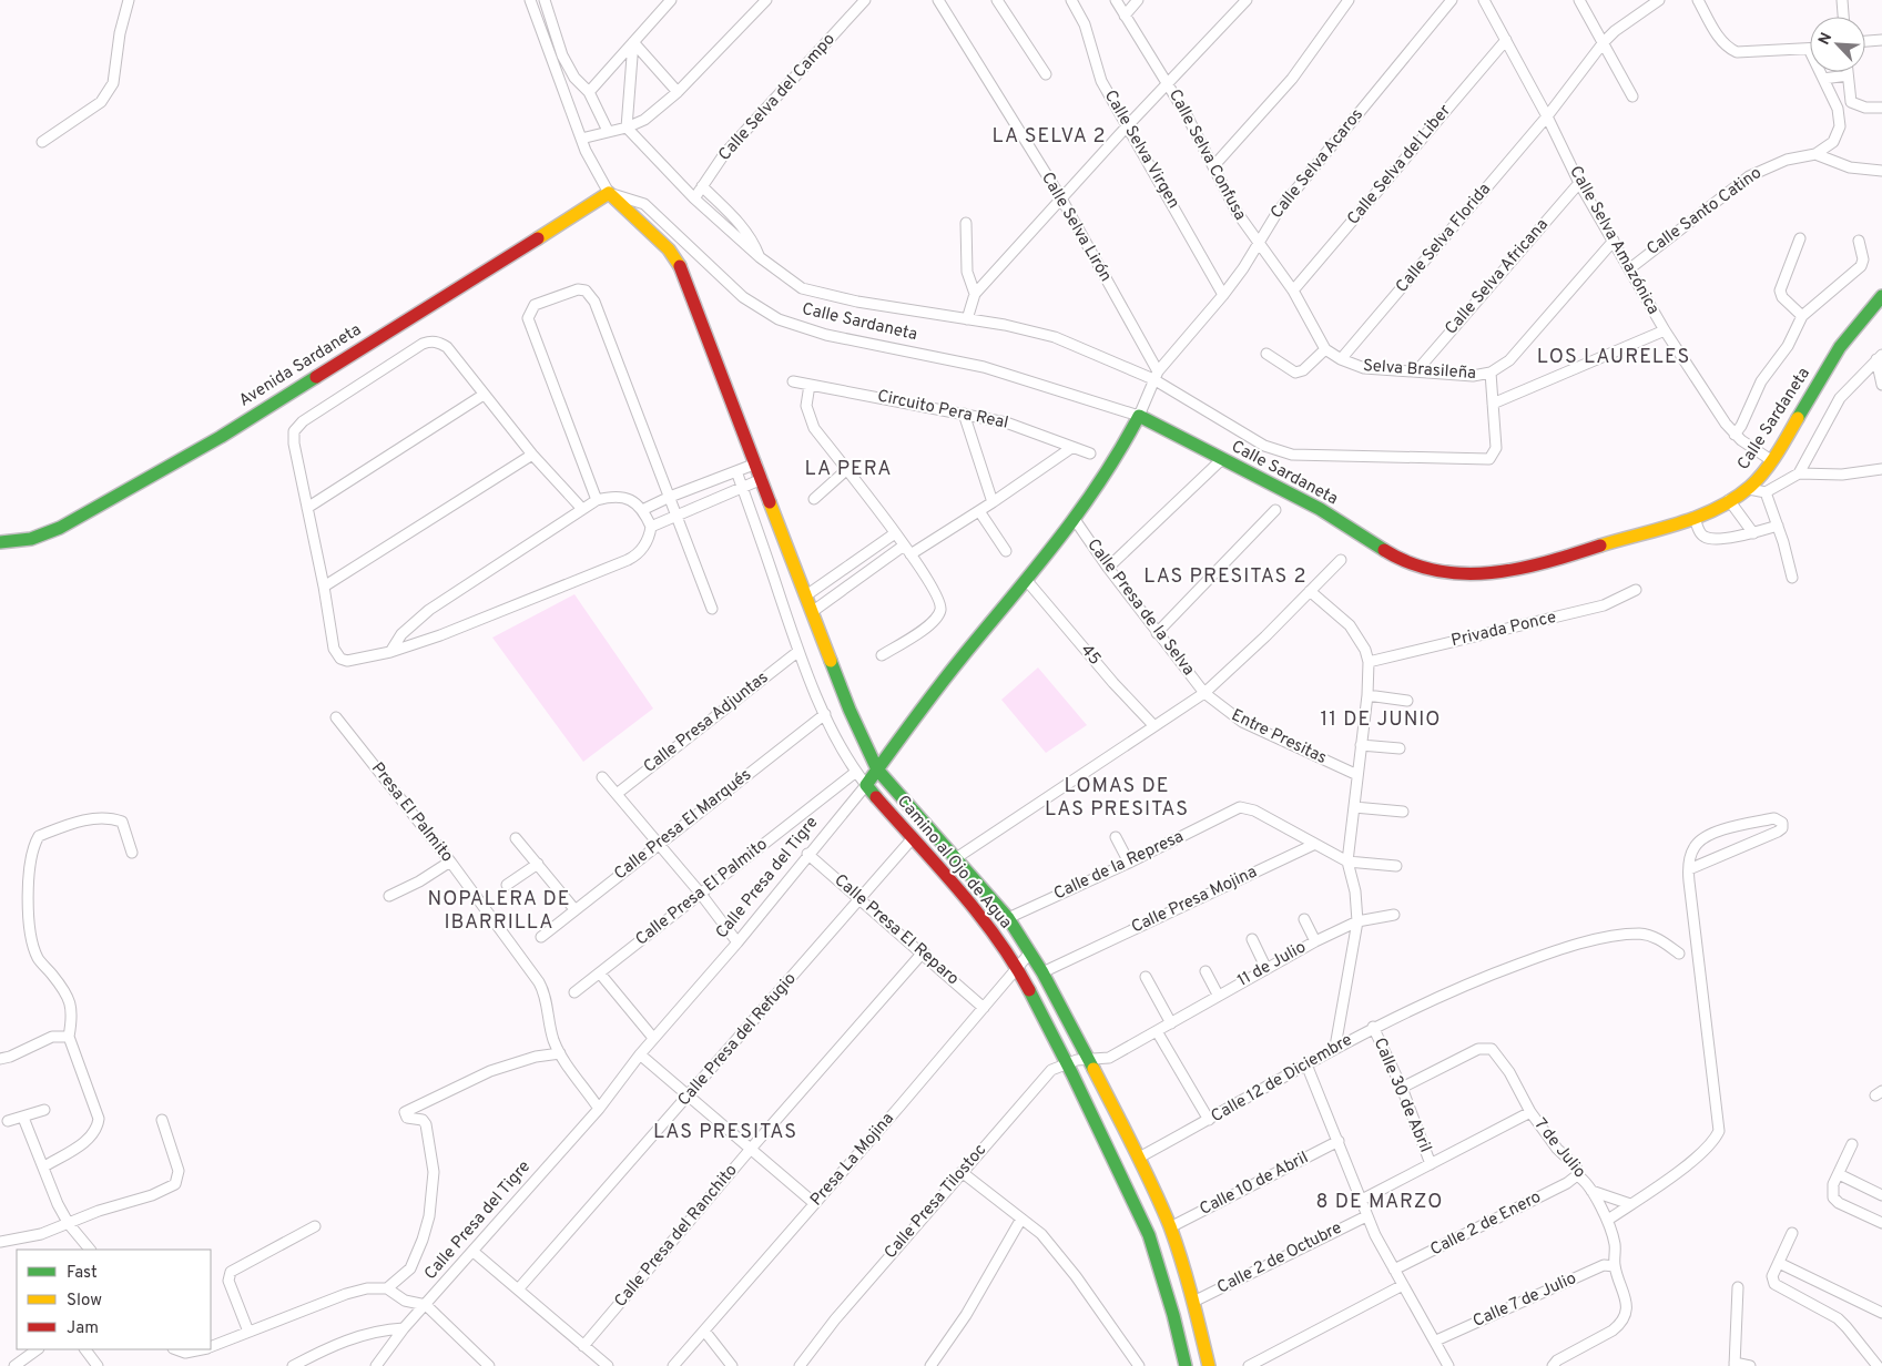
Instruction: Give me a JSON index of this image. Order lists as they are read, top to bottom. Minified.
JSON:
{"streets":{"street":["Calle Selva del Campo","Calle Selva Virgen","Calle Selva Confusa","Calle Selva Acaros","Calle Selva del Liber","Calle Santo Catino","Calle Selva Lirón","Calle Selva Florida","Calle Selva Amazónica","Calle Selva Africana","Calle Sardaneta","Avenida Sardaneta","Selva Brasileña","Circuito Pera Real","Calle Presa de la Selva","Privada Ponce","45","Calle Presa Adjuntas","Entre Presitas","Presa El Palmito","Calle Presa El Marqués","Camino al Ojo de Agua","Calle de la Represa","Calle Presa del Tigre","Calle Presa El Palmito","Calle Presa Mojina","Calle Presa El Reparo","11 de Julio","Calle Presa del Refugio","Calle 12 de Diciembre","Calle 30 de Abril","7 de Julio","Presa La Mojina","Calle 10 de Abril","Calle Presa Tilostoc","Calle 2 de Enero","Calle Presa del Ranchito","Calle 2 de Octubre","Calle 7 de Julio"]},"crossings":[["Calle Selva Virgen","Calle Selva Acaros"],["Calle Selva Confusa","Calle Selva Acaros"],["Calle Selva Confusa","Calle Selva del Liber"],["Calle Selva Confusa","Calle Selva Florida"],["Calle Selva Confusa","Selva Brasileña"],["Calle Selva Acaros","Calle Selva Lirón"],["Calle Selva Acaros","Selva Brasileña"],["Calle Selva Acaros","Calle Presa del Tigre"],["Calle Selva del Liber","Calle Selva Amazónica"],["Calle Santo Catino","Calle Selva Amazónica"],["Calle Selva Lirón","Selva Brasileña"],["Calle Selva Lirón","Calle Presa del Tigre"],["Calle Selva Florida","Calle Selva Amazónica"],["Calle Selva Florida","Selva Brasileña"],["Calle Selva Amazónica","Calle Selva Africana"],["Calle Selva Amazónica","Calle Sardaneta"],["Calle Selva Africana","Selva Brasileña"],["Calle Sardaneta","Avenida Sardaneta"],["Calle Sardaneta","Camino al Ojo de Agua"],["Calle Sardaneta","Calle Presa del Tigre"],["Avenida Sardaneta","Camino al Ojo de Agua"],["Selva Brasileña","Calle Presa del Tigre"],["Calle Presa de la Selva","Entre Presitas"],["Calle Presa de la Selva","Calle Presa del Tigre"],["45","Calle Presa del Tigre"],["Calle Presa Adjuntas","Camino al Ojo de Agua"],["Presa El Palmito","Calle Presa del Tigre"],["Calle Presa El Marqués","Camino al Ojo de Agua"],["Camino al Ojo de Agua","Calle de la Represa"],["Camino al Ojo de Agua","Calle Presa del Tigre"],["Camino al Ojo de Agua","Calle Presa El Palmito"],["Camino al Ojo de Agua","Calle Presa Mojina"],["Camino al Ojo de Agua","11 de Julio"],["Camino al Ojo de Agua","Calle Presa del Refugio"],["Camino al Ojo de Agua","Calle 12 de Diciembre"],["Camino al Ojo de Agua","Presa La Mojina"],["Camino al Ojo de Agua","Calle 10 de Abril"],["Camino al Ojo de Agua","Calle Presa Tilostoc"],["Camino al Ojo de Agua","Calle 2 de Octubre"],["Calle de la Represa","Calle Presa Mojina"],["Calle Presa del Tigre","Calle Presa El Reparo"],["Calle Presa El Reparo","Calle Presa del Refugio"],["Calle Presa El Reparo","Presa La Mojina"],["Calle Presa El Reparo","Calle Presa del Ranchito"],["11 de Julio","Calle Presa Tilostoc"],["Calle 12 de Diciembre","Calle 30 de Abril"],["Calle 30 de Abril","7 de Julio"],["7 de Julio","Calle 2 de Enero"],["7 de Julio","Calle 7 de Julio"]],"districts":["LA SELVA 2","LOS LAURELES","LA PERA","LAS PRESITAS 2","11 DE JUNIO","LOMAS DE LAS PRESITAS","NOPALERA DE IBARRILLA","LAS PRESITAS","8 DE MARZO"],"legend":["Fast","Slow","Jam"],"north":"top left"}
